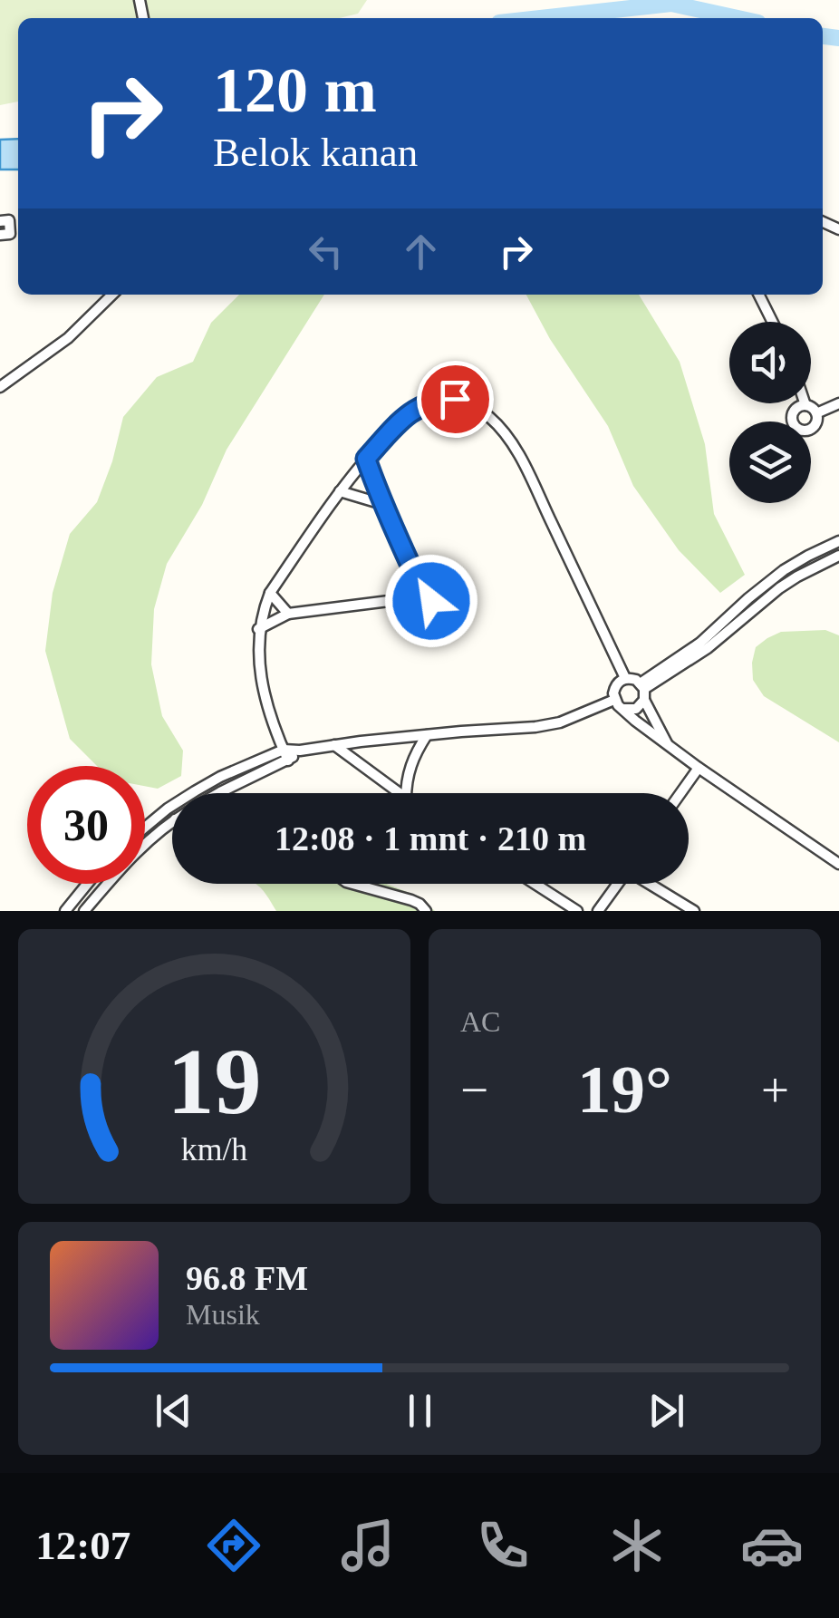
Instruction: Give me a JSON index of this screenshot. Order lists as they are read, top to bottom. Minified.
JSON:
{"page":{"turn":["120 m","Belok kanan"],"limit":"30","trip":"12:08 · 1 mnt · 210 m","tile":"AC","heat":["−","19°","+"],"song":["96.8 FM","Musik"],"tabs":"12:07","gauge":["19","km/h"]}}
